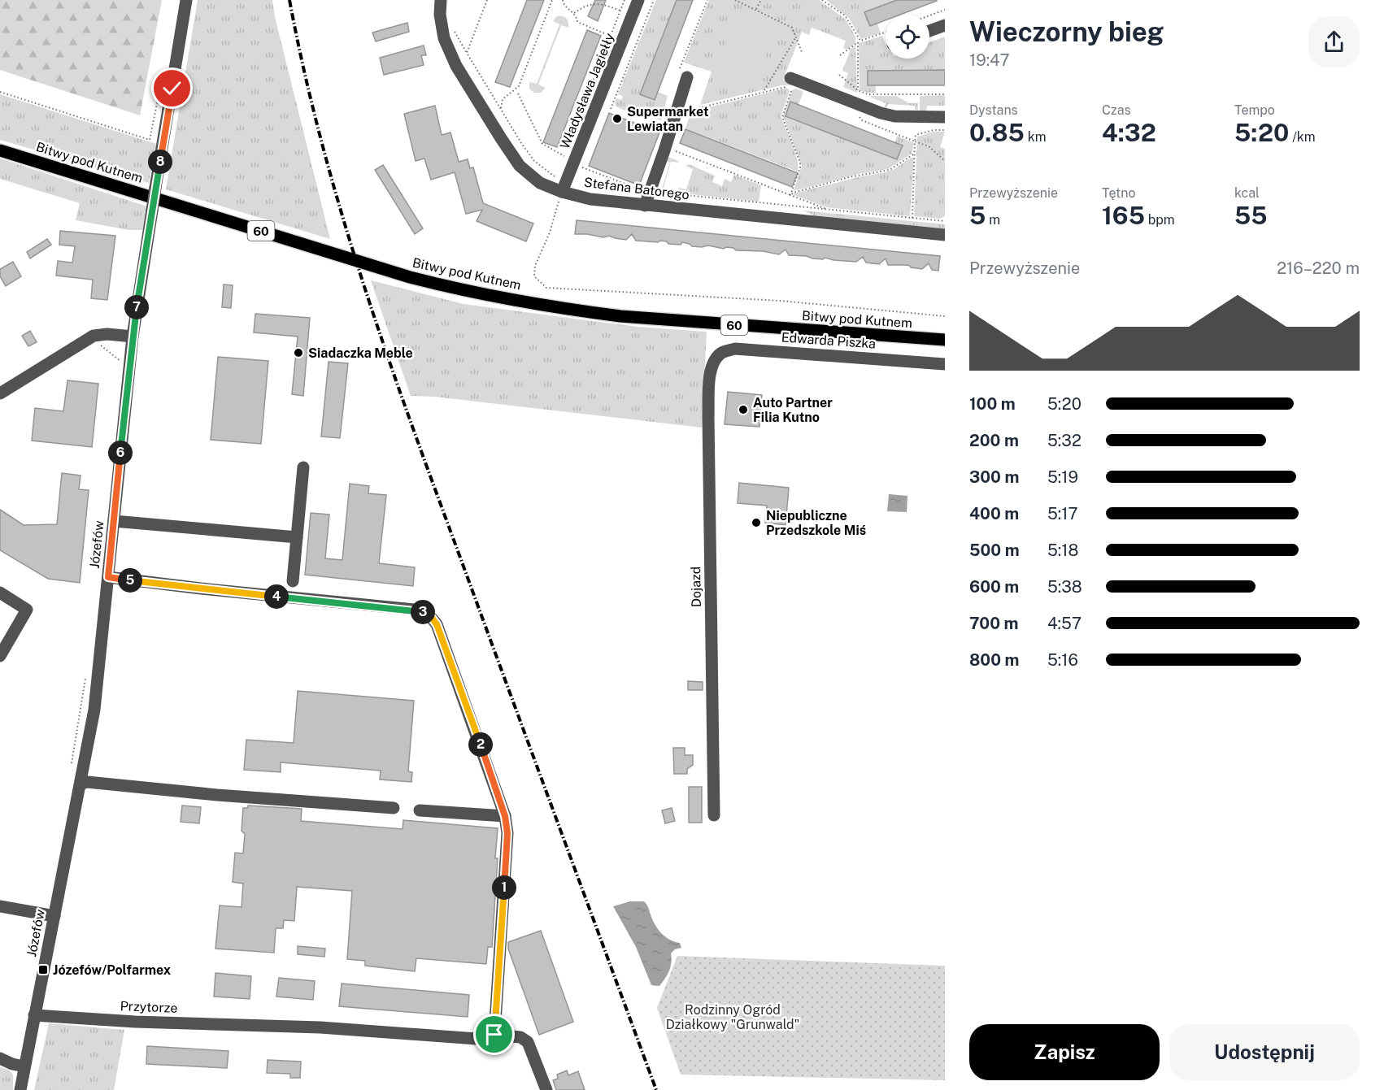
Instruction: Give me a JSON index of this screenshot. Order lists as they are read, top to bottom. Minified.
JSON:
{"streets":{"main road":["Bitwy pod Kutnem","60"],"street":["Władysława Jagiełły","Stefana Batorego","Edwarda Piszka","Józefów","Dojazd","Przytorze"]},"crossings":[["Władysława Jagiełły","Stefana Batorego"],["Edwarda Piszka","Dojazd"],["Józefów","Przytorze"]],"parks":["Rodzinny Ogród Działkowy \"Grunwald\""],"places":{"other":["Supermarket Lewiatan","Siadaczka Meble","Auto Partner Filia Kutno","Niepubliczne Przedszkole Miś"],"transit":["Józefów/Polfarmex"]},"page":{"heading":["Wieczorny bieg","19:47"],"stats":[["Dystans","0.85 km"],["Czas","4:32"],["Tempo","5:20 /km"],["Przewyższenie","5 m"],["Tętno","165 bpm"],["kcal","55"]],"pins":["8","7","6","5","4","3","2","1"],"chart":["Przewyższenie","216–220 m"],"list":[{"name":"100 m","note":"5:20"},{"name":"200 m","note":"5:32"},{"name":"300 m","note":"5:19"},{"name":"400 m","note":"5:17"},{"name":"500 m","note":"5:18"},{"name":"600 m","note":"5:38"},{"name":"700 m","note":"4:57"},{"name":"800 m","note":"5:16"}],"buttons":["Zapisz","Udostępnij"]}}
